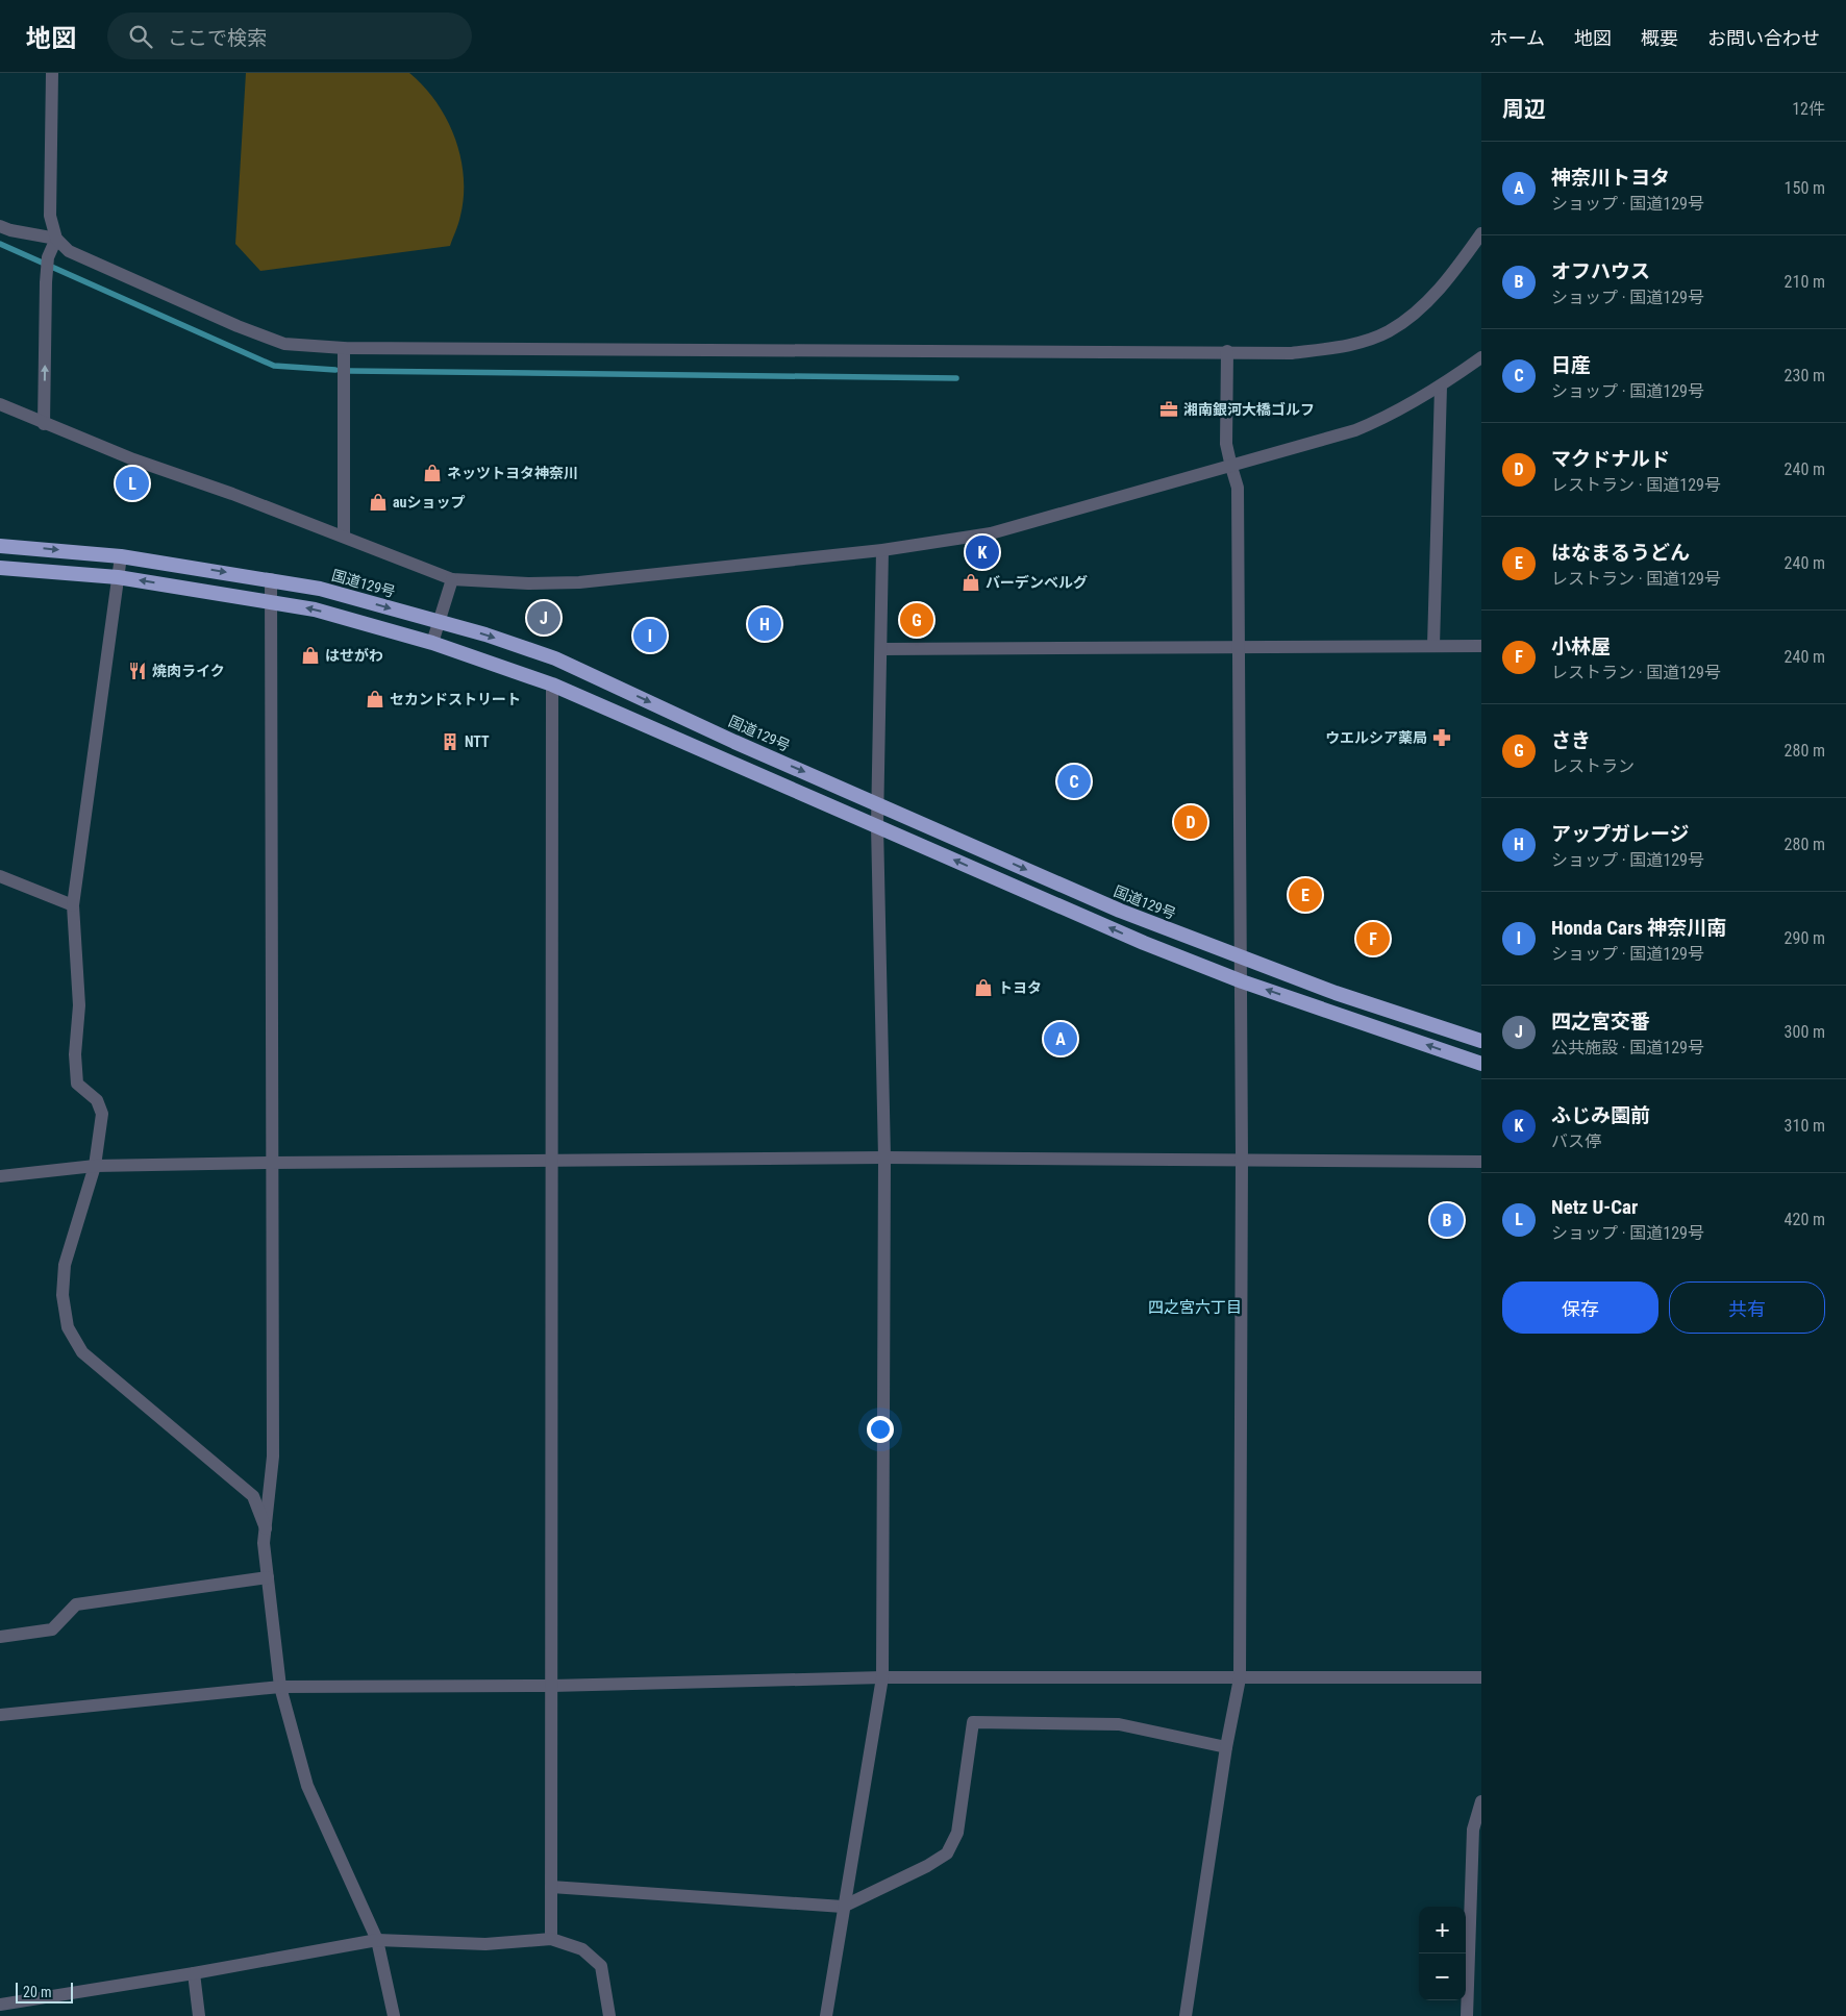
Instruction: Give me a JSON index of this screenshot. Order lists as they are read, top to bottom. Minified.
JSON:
{"streets":{"highway":["国道129号"]},"districts":["四之宮六丁目"],"places":{"office":["湘南銀河大橋ゴルフ"],"shop":["ネッツトヨタ神奈川","auショップ","バーデンベルグ","はせがわ","セカンドストリート","トヨタ"],"restaurant":["焼肉ライク"],"pharmacy":["ウエルシア薬局"],"building":["NTT"]},"scale_bar":"20 m","page":{"header":"地図","search":"ここで検索","nav":["ホーム","地図","概要","お問い合わせ"],"heading":["周辺","12件"],"list":[{"mark":"A","name":"神奈川トヨタ","note":"ショップ · 国道129号","value":"150 m"},{"mark":"B","name":"オフハウス","note":"ショップ · 国道129号","value":"210 m"},{"mark":"C","name":"日産","note":"ショップ · 国道129号","value":"230 m"},{"mark":"D","name":"マクドナルド","note":"レストラン · 国道129号","value":"240 m"},{"mark":"E","name":"はなまるうどん","note":"レストラン · 国道129号","value":"240 m"},{"mark":"F","name":"小林屋","note":"レストラン · 国道129号","value":"240 m"},{"mark":"G","name":"さき","note":"レストラン","value":"280 m"},{"mark":"H","name":"アップガレージ","note":"ショップ · 国道129号","value":"280 m"},{"mark":"I","name":"Honda Cars 神奈川南","note":"ショップ · 国道129号","value":"290 m"},{"mark":"J","name":"四之宮交番","note":"公共施設 · 国道129号","value":"300 m"},{"mark":"K","name":"ふじみ園前","note":"バス停","value":"310 m"},{"mark":"L","name":"Netz U-Car","note":"ショップ · 国道129号","value":"420 m"}],"pins":["L","K","J","G","H","I","C","D","E","F","A","B"],"buttons":["保存","共有"],"map_buttons":["+","−"],"scale":"20 m"}}
